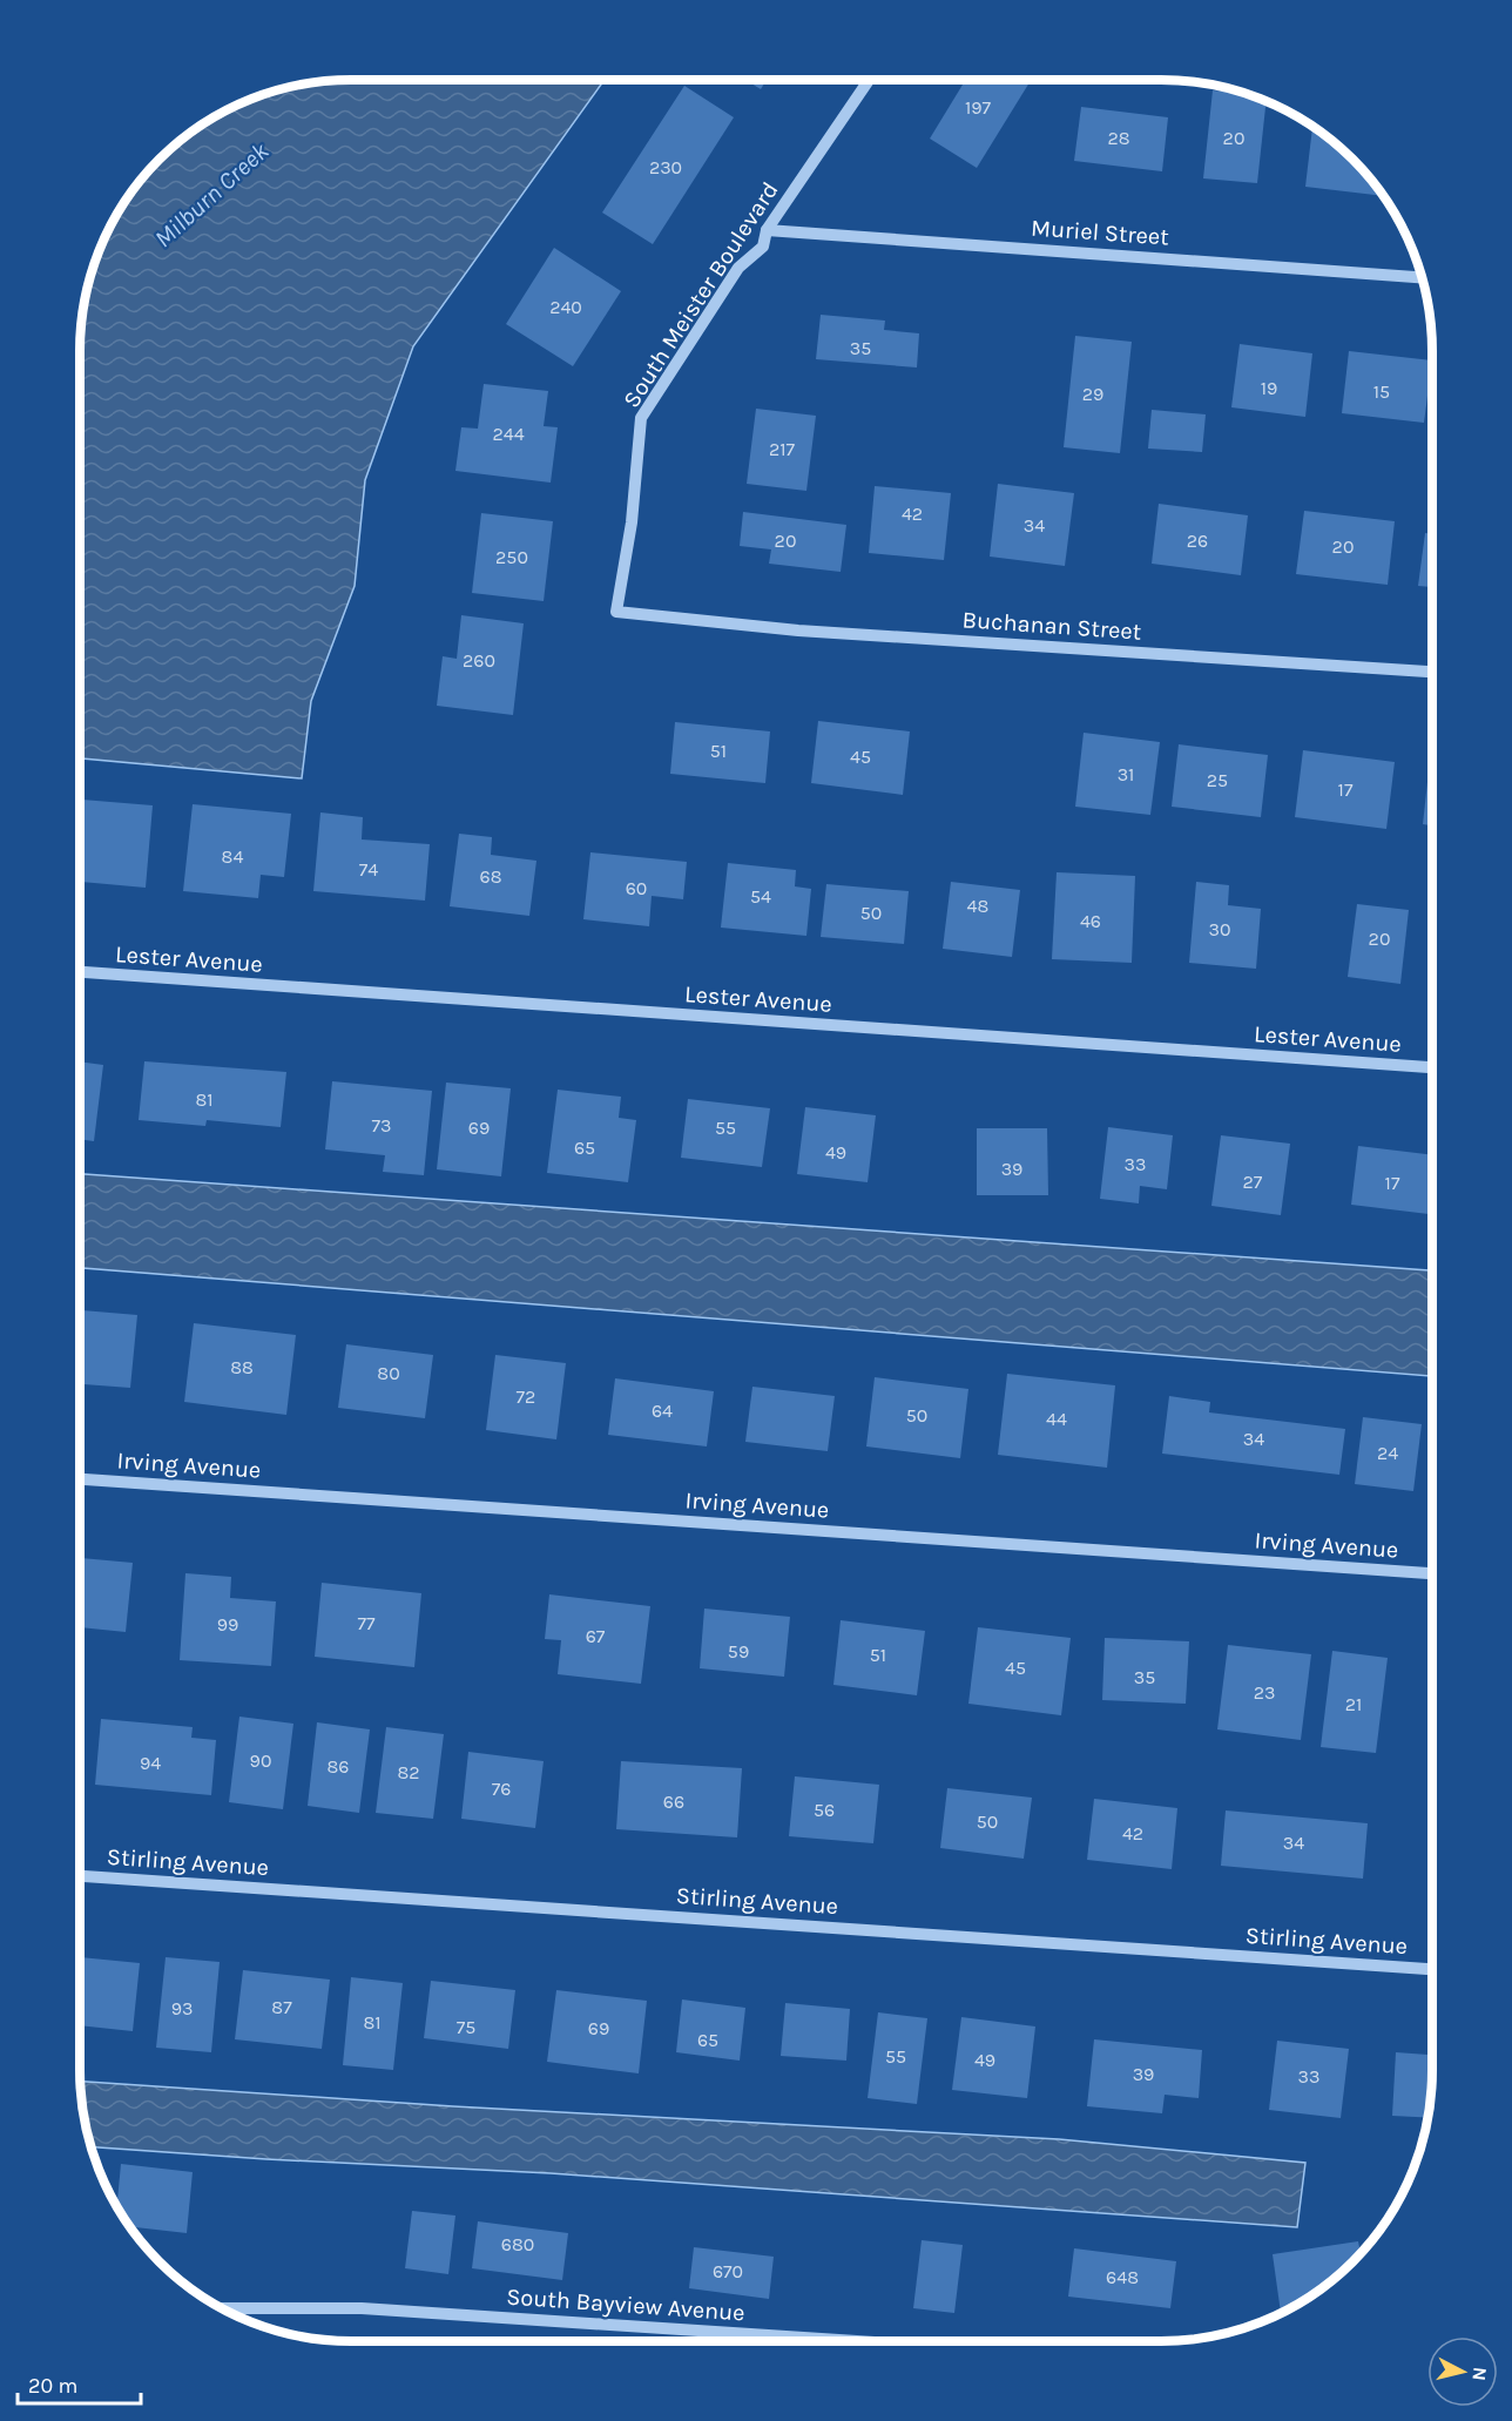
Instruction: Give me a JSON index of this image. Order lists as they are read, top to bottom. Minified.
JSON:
{"streets":{"street":["Muriel Street","South Meister Boulevard","Buchanan Street","Lester Avenue","Irving Avenue","Stirling Avenue","South Bayview Avenue"]},"crossings":[["Muriel Street","South Meister Boulevard"],["South Meister Boulevard","Buchanan Street"]],"water":["Milburn Creek"],"house_numbers":["197","28","20","230","240","35","19","15","29","244","217","42","34","20","26","20","250","260","51","45","31","25","17","84","74","68","60","54","48","50","46","30","20","81","73","69","55","65","49","33","39","27","17","88","80","72","64","50","44","34","24","77","99","67","59","51","45","35","23","21","90","94","86","82","76","66","56","50","42","34","87","93","81","75","69","65","55","49","39","33","680","670","648"],"scale_bar":"20 m","north":"right"}
